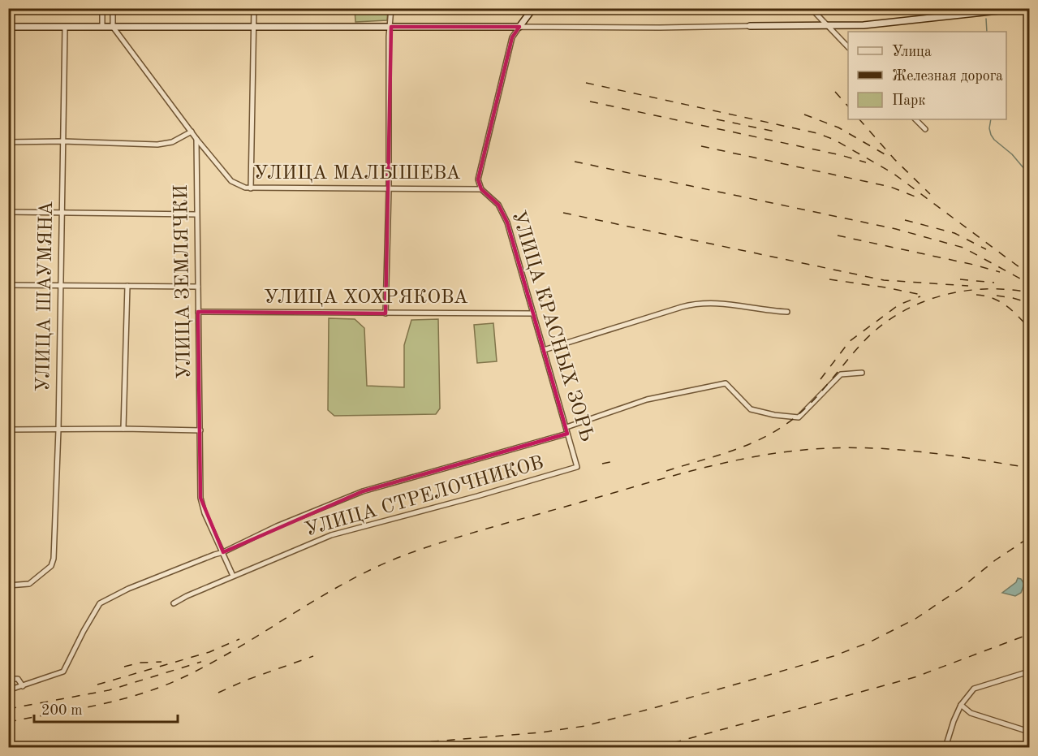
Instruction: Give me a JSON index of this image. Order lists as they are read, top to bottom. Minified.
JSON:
{"streets":{"street":["УЛИЦА МАЛЫШЕВА","УЛИЦА ЗЕМЛЯЧКИ","УЛИЦА ШАУМЯНА","УЛИЦА ХОХРЯКОВА","УЛИЦА КРАСНЫХ ЗОРЬ","УЛИЦА СТРЕЛОЧНИКОВ"]},"crossings":[["УЛИЦА МАЛЫШЕВА","УЛИЦА ЗЕМЛЯЧКИ"],["УЛИЦА МАЛЫШЕВА","УЛИЦА КРАСНЫХ ЗОРЬ"],["УЛИЦА ЗЕМЛЯЧКИ","УЛИЦА ХОХРЯКОВА"],["УЛИЦА ЗЕМЛЯЧКИ","УЛИЦА СТРЕЛОЧНИКОВ"],["УЛИЦА ХОХРЯКОВА","УЛИЦА КРАСНЫХ ЗОРЬ"],["УЛИЦА КРАСНЫХ ЗОРЬ","УЛИЦА СТРЕЛОЧНИКОВ"]],"legend":["Улица","Железная дорога","Парк"],"scale_bar":"200 m"}
